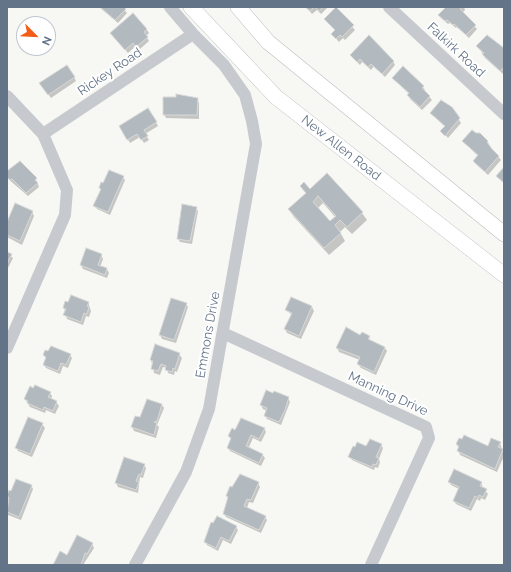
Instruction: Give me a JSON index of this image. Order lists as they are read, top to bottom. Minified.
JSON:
{"streets":{"main road":["New Allen Road"],"street":["Falkirk Road","Rickey Road","Emmons Drive","Manning Drive"]},"crossings":[["Rickey Road","Emmons Drive"],["Emmons Drive","Manning Drive"]],"north":"bottom right"}
